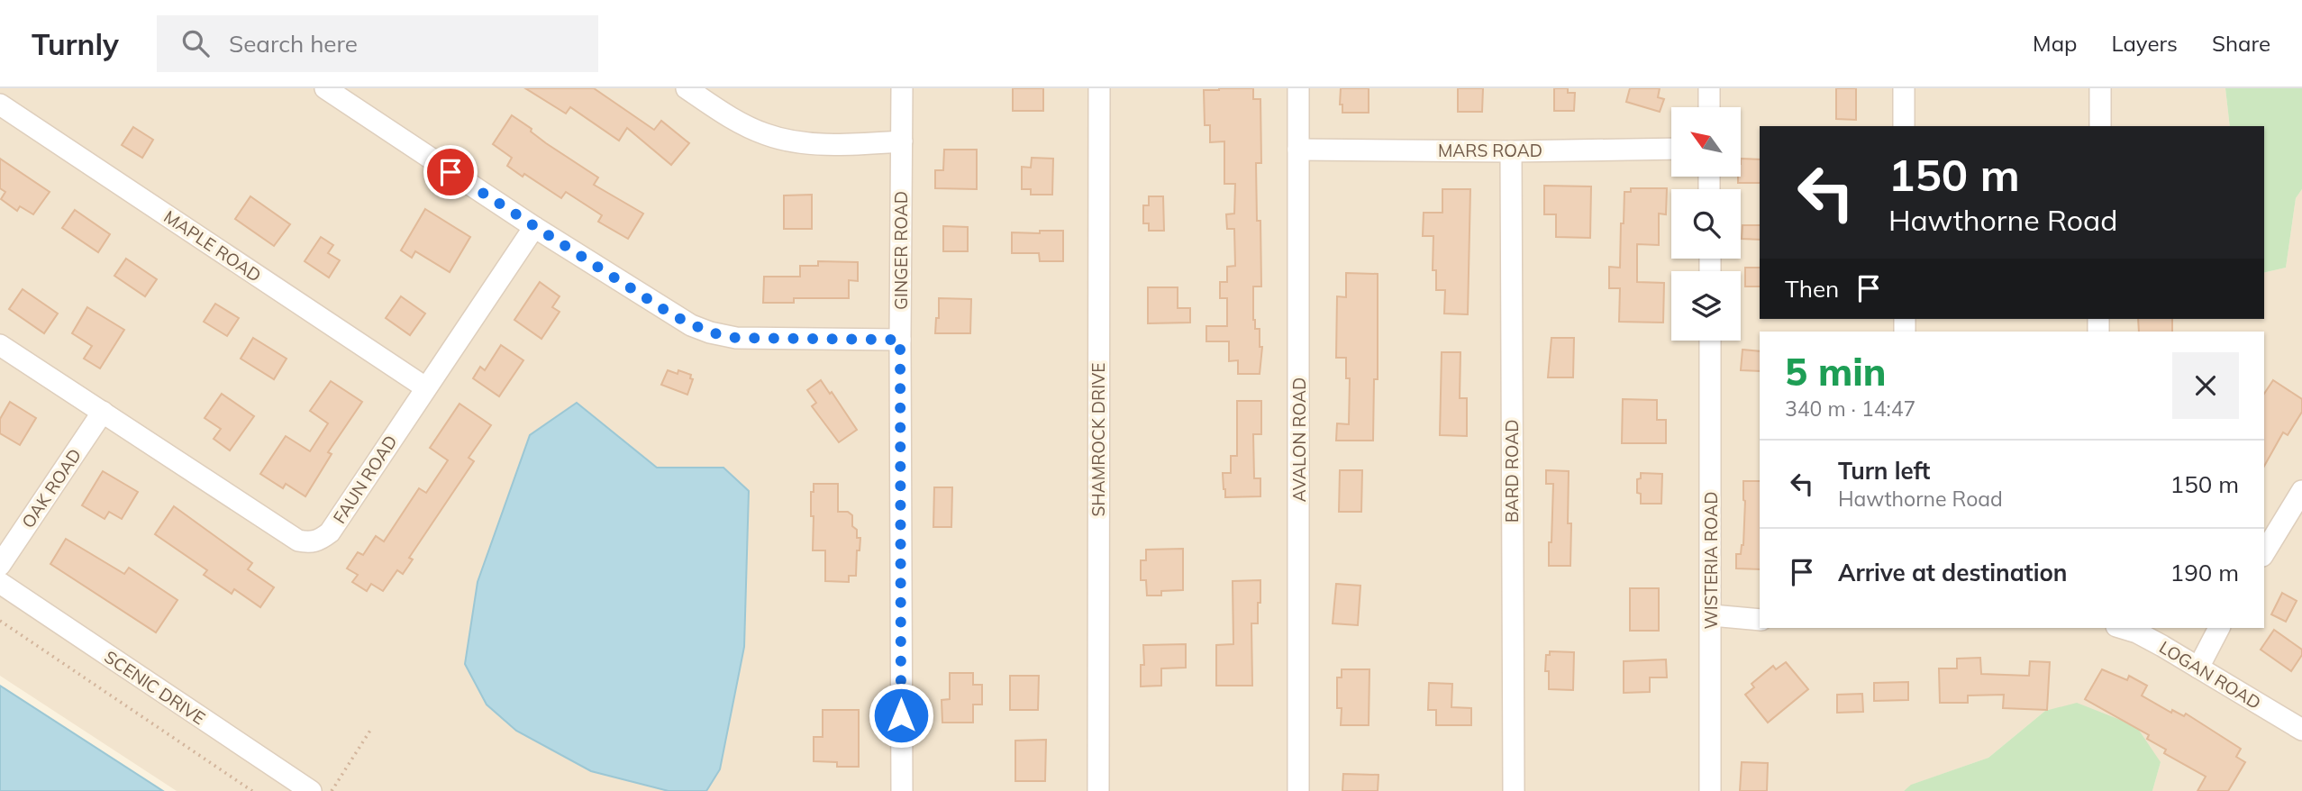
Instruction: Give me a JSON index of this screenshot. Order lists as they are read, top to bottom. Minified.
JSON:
{"streets":{"street":["MARS ROAD","MAPLE ROAD","GINGER ROAD","SHAMROCK DRIVE","AVALON ROAD","BARD ROAD","FAUN ROAD","OAK ROAD","WISTERIA ROAD","LOGAN ROAD","SCENIC DRIVE"]},"crossings":[["MARS ROAD","AVALON ROAD"],["MARS ROAD","BARD ROAD"],["MAPLE ROAD","FAUN ROAD"],["FAUN ROAD","OAK ROAD"]],"north":"top left","page":{"header":"Turnly","search":"Search here","nav":["Map","Layers","Share"],"turn":["150 m","Hawthorne Road"],"then":"Then","heading":["5 min","340 m · 14:47"],"list":[{"name":"Turn left","note":"Hawthorne Road","value":"150 m"},{"name":"Arrive at destination","value":"190 m"}]}}
